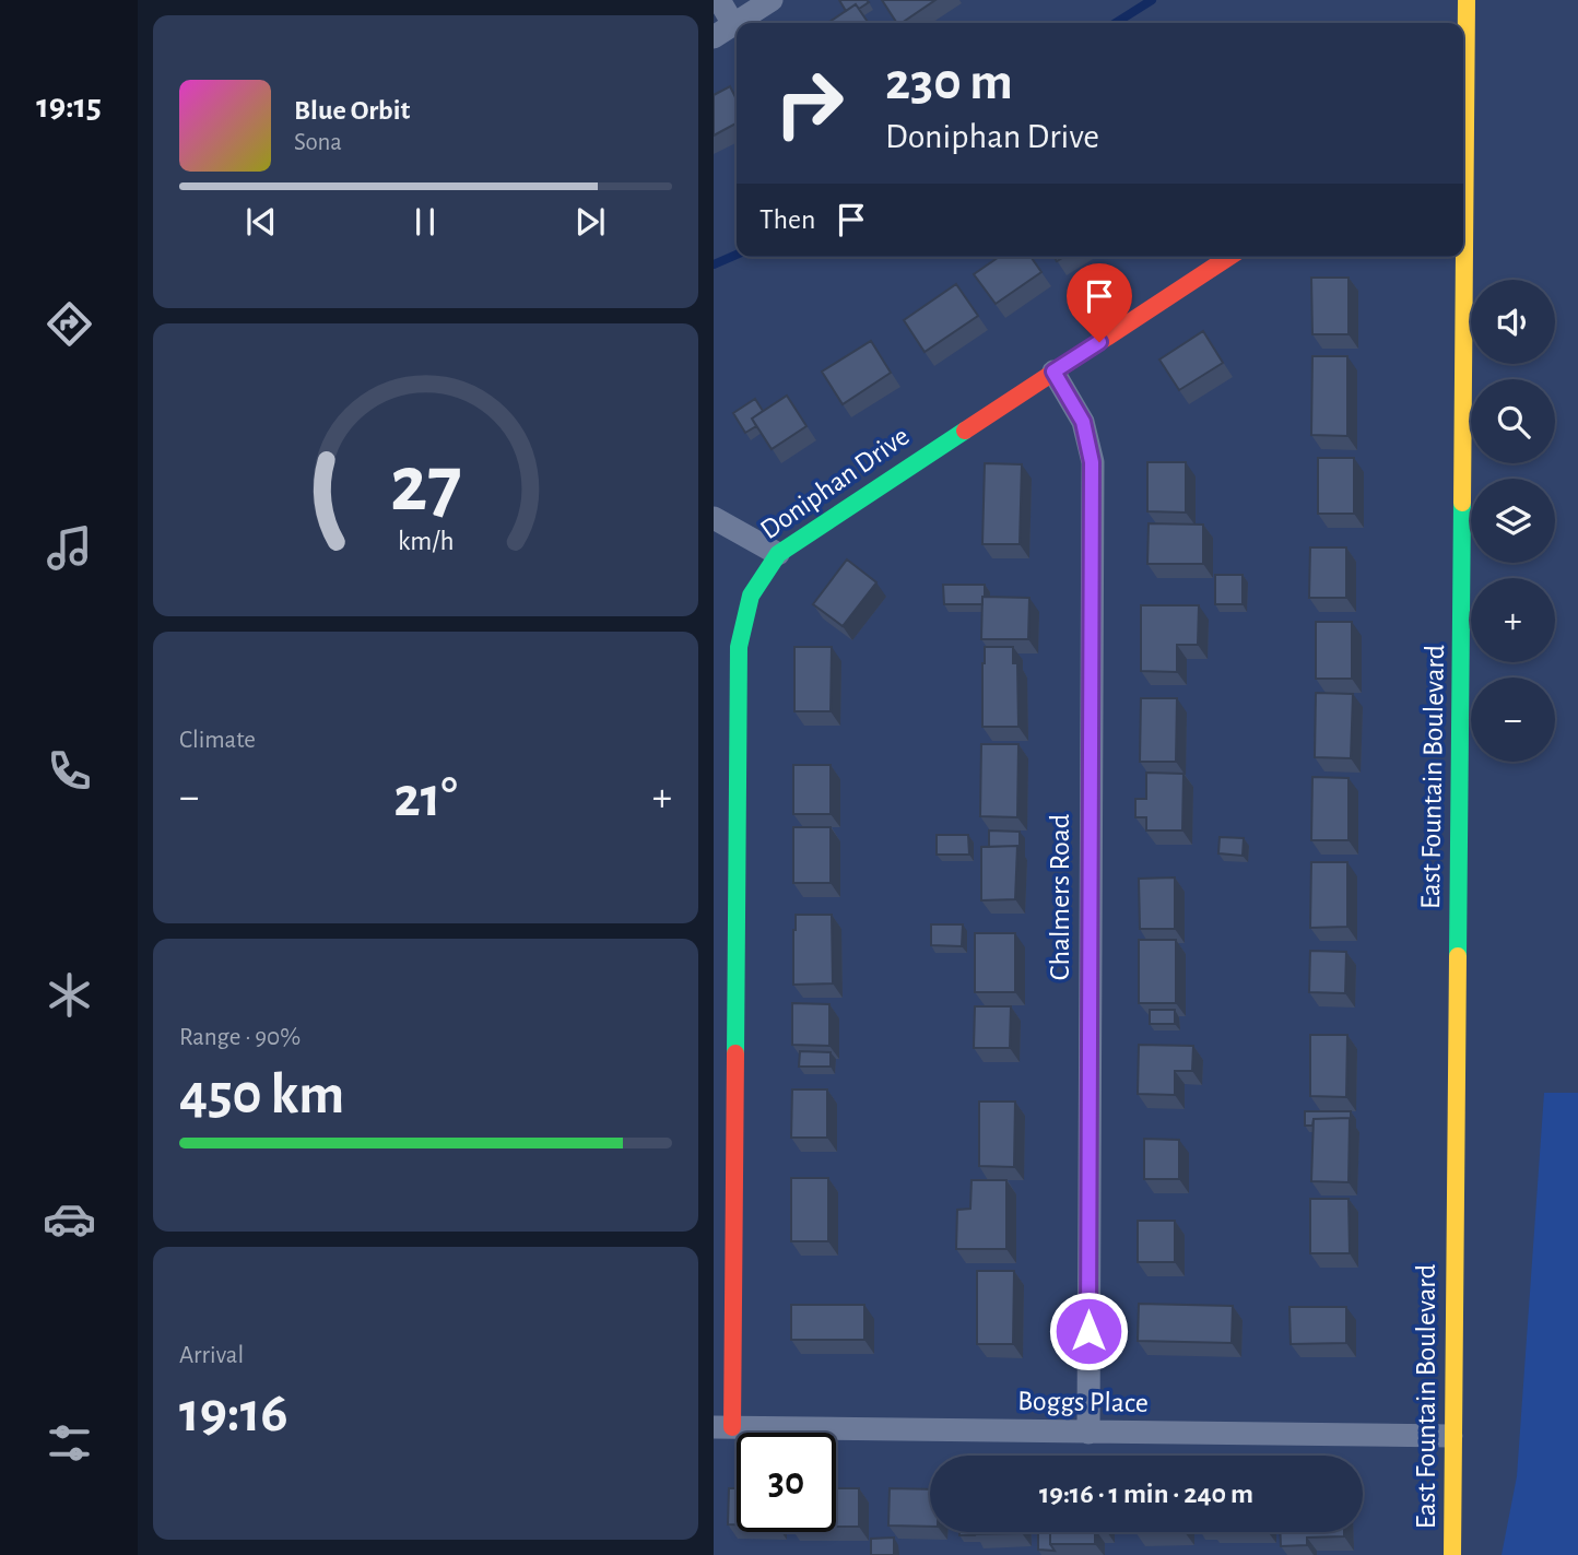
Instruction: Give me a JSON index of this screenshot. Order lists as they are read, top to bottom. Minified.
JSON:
{"streets":{"main road":["Doniphan Drive","East Fountain Boulevard"],"street":["Chalmers Road","Boggs Place"]},"crossings":[["Doniphan Drive","Chalmers Road"],["Doniphan Drive","Boggs Place"],["East Fountain Boulevard","Boggs Place"],["Chalmers Road","Boggs Place"]],"page":{"tabs":"19:15","turn":["230 m","Doniphan Drive"],"song":["Blue Orbit","Sona"],"then":"Then","map_buttons":["+","−"],"tile":["Climate",["Range · 90%","450 km"],["Arrival","19:16"]],"heat":["−","21°","+"],"limit":"30","trip":"19:16 · 1 min · 240 m","gauge":["27","km/h"]}}
